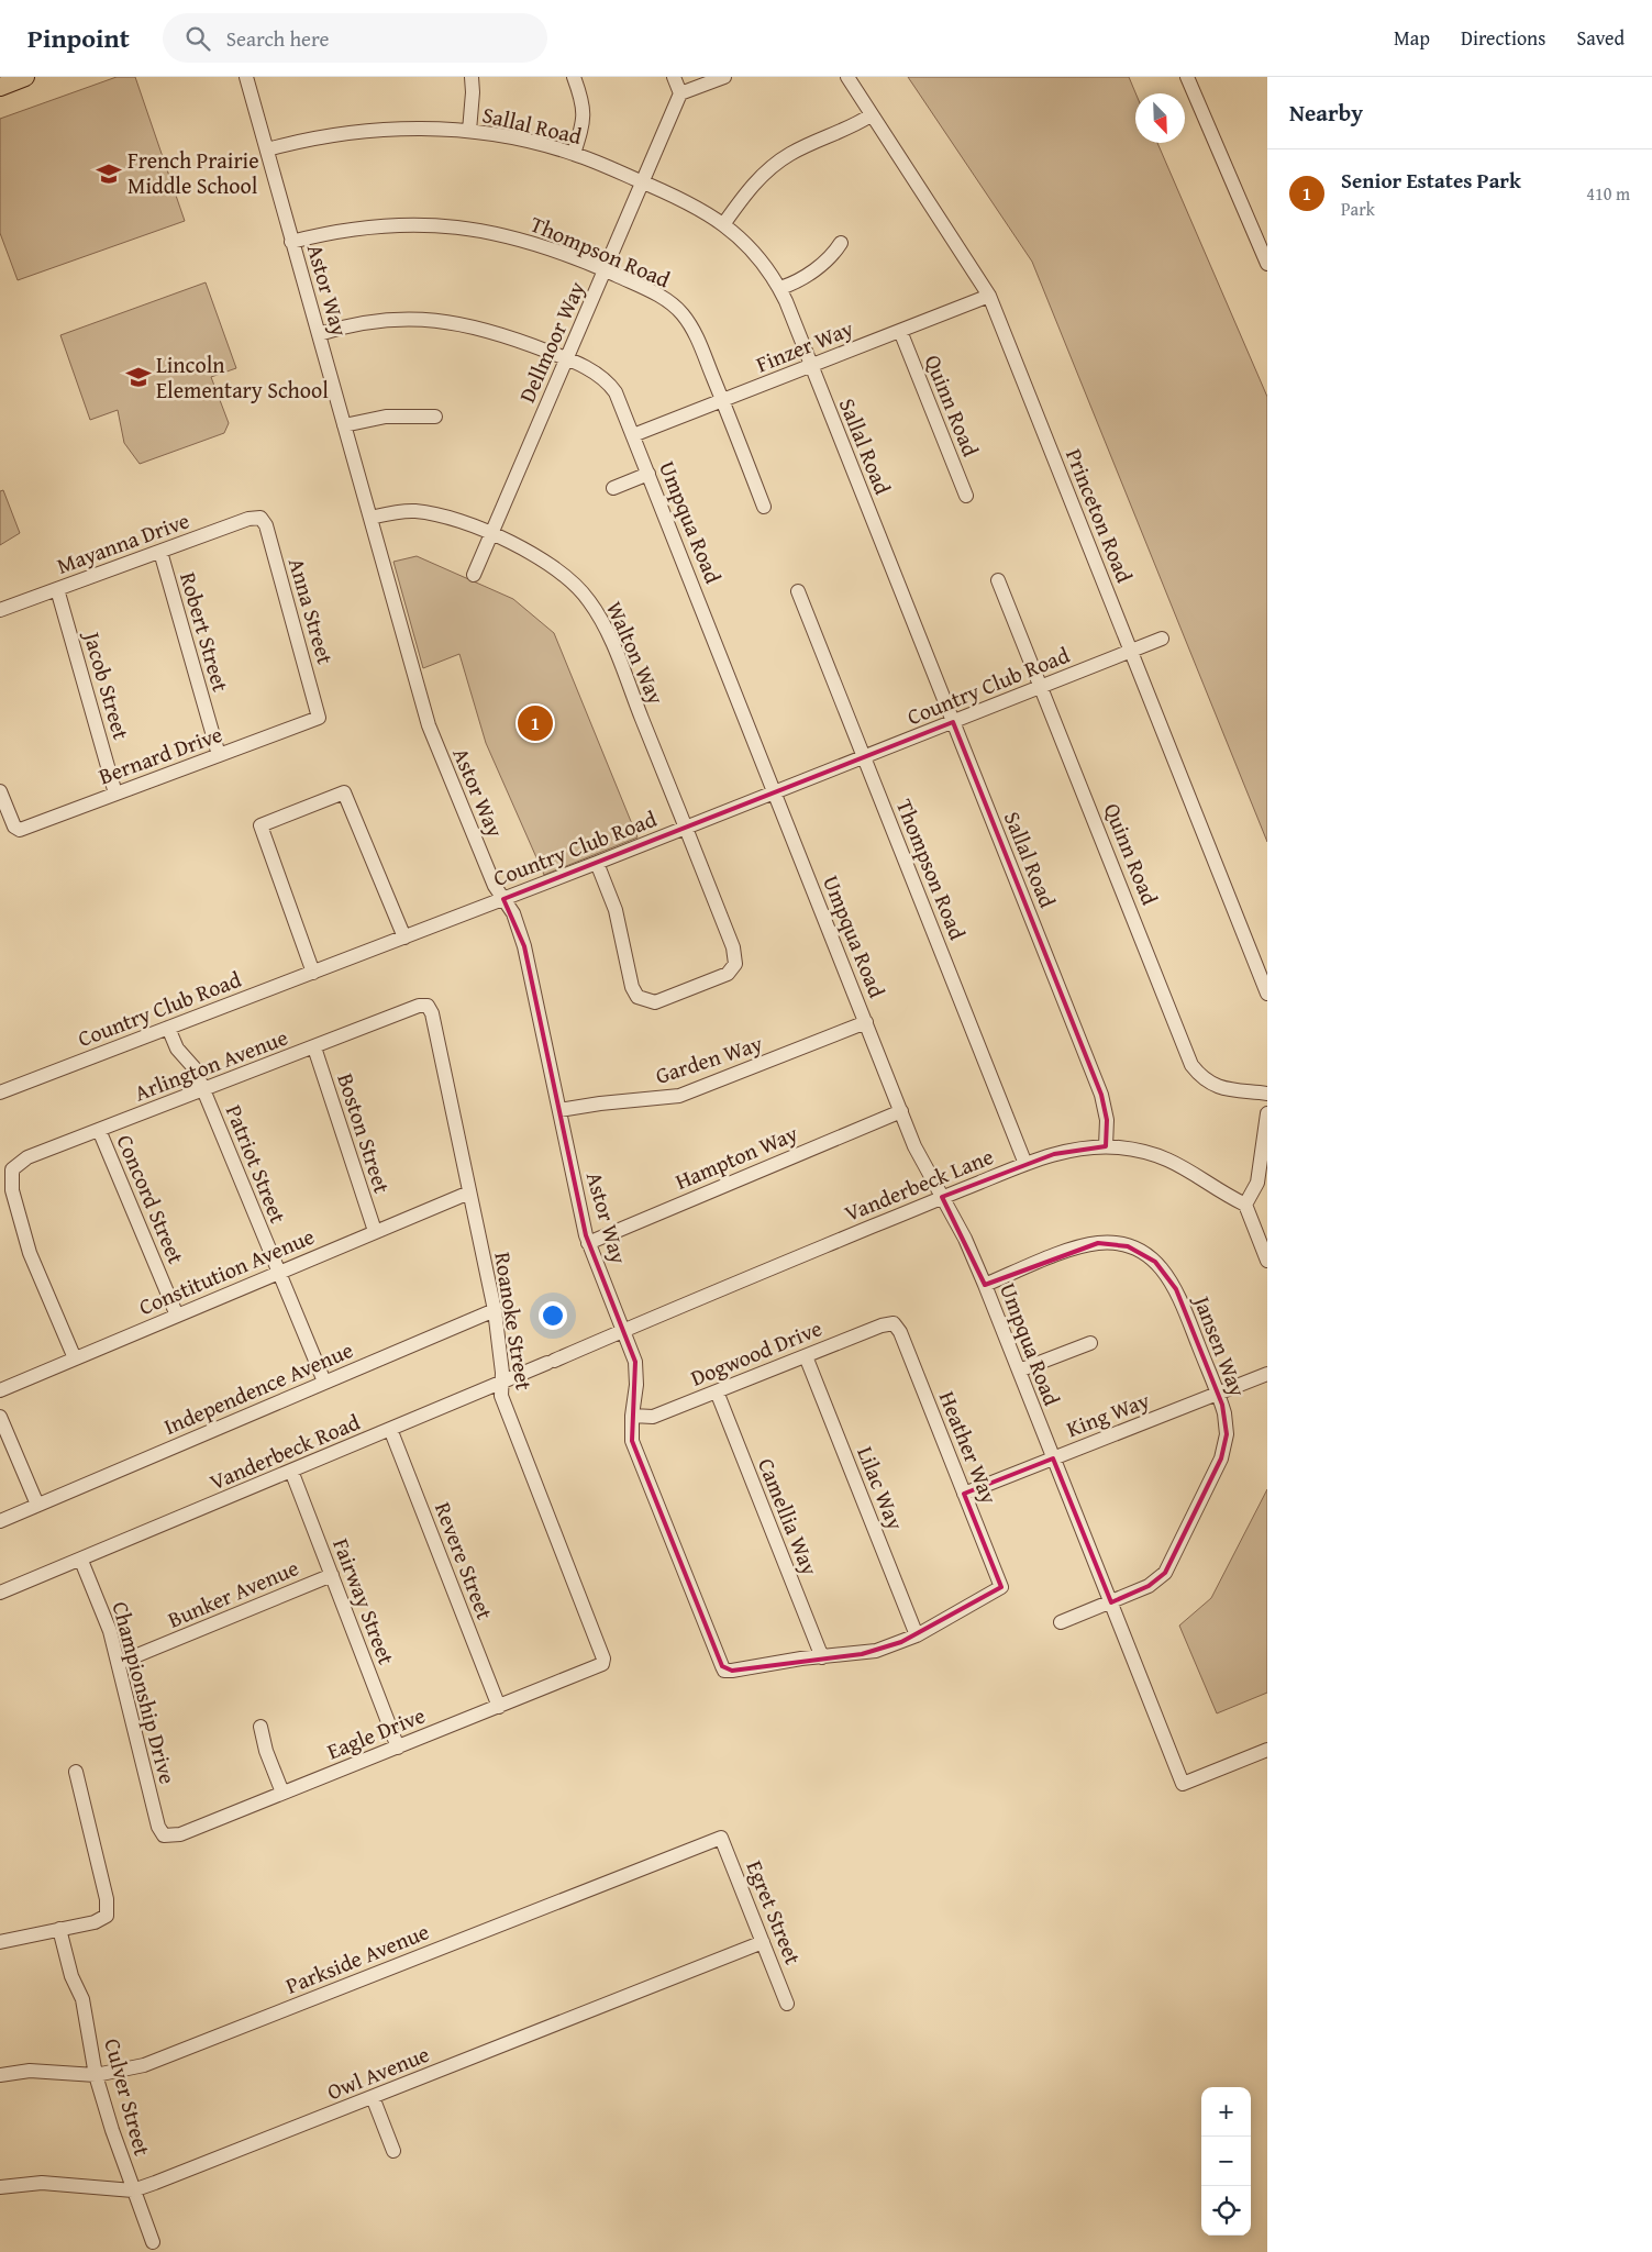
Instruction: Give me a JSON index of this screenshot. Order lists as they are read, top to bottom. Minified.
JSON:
{"streets":{"street":["Sallal Road","Thompson Road","Astor Way","Dellmoor Way","Finzer Way","Quinn Road","Princeton Road","Umpqua Road","Mayanna Drive","Anna Street","Robert Street","Walton Way","Jacob Street","Country Club Road","Bernard Drive","Garden Way","Arlington Avenue","Boston Street","Hampton Way","Patriot Street","Vanderbeck Lane","Concord Street","Constitution Avenue","Roanoke Street","Jansen Way","Dogwood Drive","Independence Avenue","King Way","Heather Way","Vanderbeck Road","Lilac Way","Camellia Way","Revere Street","Bunker Avenue","Fairway Street","Championship Drive","Eagle Drive","Egret Street","Parkside Avenue","Owl Avenue","Culver Street"]},"crossings":[["Sallal Road","Astor Way"],["Sallal Road","Dellmoor Way"],["Sallal Road","Finzer Way"],["Sallal Road","Country Club Road"],["Sallal Road","Vanderbeck Lane"],["Thompson Road","Astor Way"],["Thompson Road","Dellmoor Way"],["Thompson Road","Finzer Way"],["Thompson Road","Country Club Road"],["Thompson Road","Vanderbeck Lane"],["Astor Way","Umpqua Road"],["Astor Way","Walton Way"],["Astor Way","Country Club Road"],["Astor Way","Garden Way"],["Astor Way","Hampton Way"],["Astor Way","Vanderbeck Lane"],["Astor Way","Dogwood Drive"],["Astor Way","Camellia Way"],["Dellmoor Way","Umpqua Road"],["Dellmoor Way","Walton Way"],["Finzer Way","Quinn Road"],["Finzer Way","Princeton Road"],["Finzer Way","Umpqua Road"],["Quinn Road","Country Club Road"],["Princeton Road","Country Club Road"],["Umpqua Road","Country Club Road"],["Umpqua Road","Garden Way"],["Umpqua Road","Hampton Way"],["Umpqua Road","Vanderbeck Lane"],["Umpqua Road","Jansen Way"],["Umpqua Road","King Way"],["Mayanna Drive","Anna Street"],["Mayanna Drive","Robert Street"],["Mayanna Drive","Jacob Street"],["Anna Street","Bernard Drive"],["Robert Street","Bernard Drive"],["Walton Way","Country Club Road"],["Jacob Street","Bernard Drive"],["Country Club Road","Patriot Street"],["Arlington Avenue","Boston Street"],["Arlington Avenue","Patriot Street"],["Arlington Avenue","Concord Street"],["Arlington Avenue","Constitution Avenue"],["Arlington Avenue","Roanoke Street"],["Boston Street","Constitution Avenue"],["Patriot Street","Constitution Avenue"],["Patriot Street","Independence Avenue"],["Vanderbeck Lane","Vanderbeck Road"],["Concord Street","Constitution Avenue"],["Constitution Avenue","Roanoke Street"],["Roanoke Street","Independence Avenue"],["Roanoke Street","Vanderbeck Road"],["Roanoke Street","Eagle Drive"],["Jansen Way","King Way"],["Dogwood Drive","Heather Way"],["Dogwood Drive","Lilac Way"],["Dogwood Drive","Camellia Way"],["King Way","Heather Way"],["Heather Way","Lilac Way"],["Vanderbeck Road","Revere Street"],["Vanderbeck Road","Fairway Street"],["Vanderbeck Road","Championship Drive"],["Revere Street","Eagle Drive"],["Bunker Avenue","Fairway Street"],["Bunker Avenue","Championship Drive"],["Fairway Street","Eagle Drive"],["Championship Drive","Eagle Drive"],["Egret Street","Parkside Avenue"],["Egret Street","Owl Avenue"],["Parkside Avenue","Culver Street"],["Owl Avenue","Culver Street"]],"places":{"school or university":["French Prairie Middle School","Lincoln Elementary School"]},"north":"bottom right","page":{"header":"Pinpoint","search":"Search here","nav":["Map","Directions","Saved"],"heading":"Nearby","list":[{"mark":"1","name":"Senior Estates Park","note":"Park","value":"410 m"}],"pins":"1","map_buttons":["+","−"]}}
